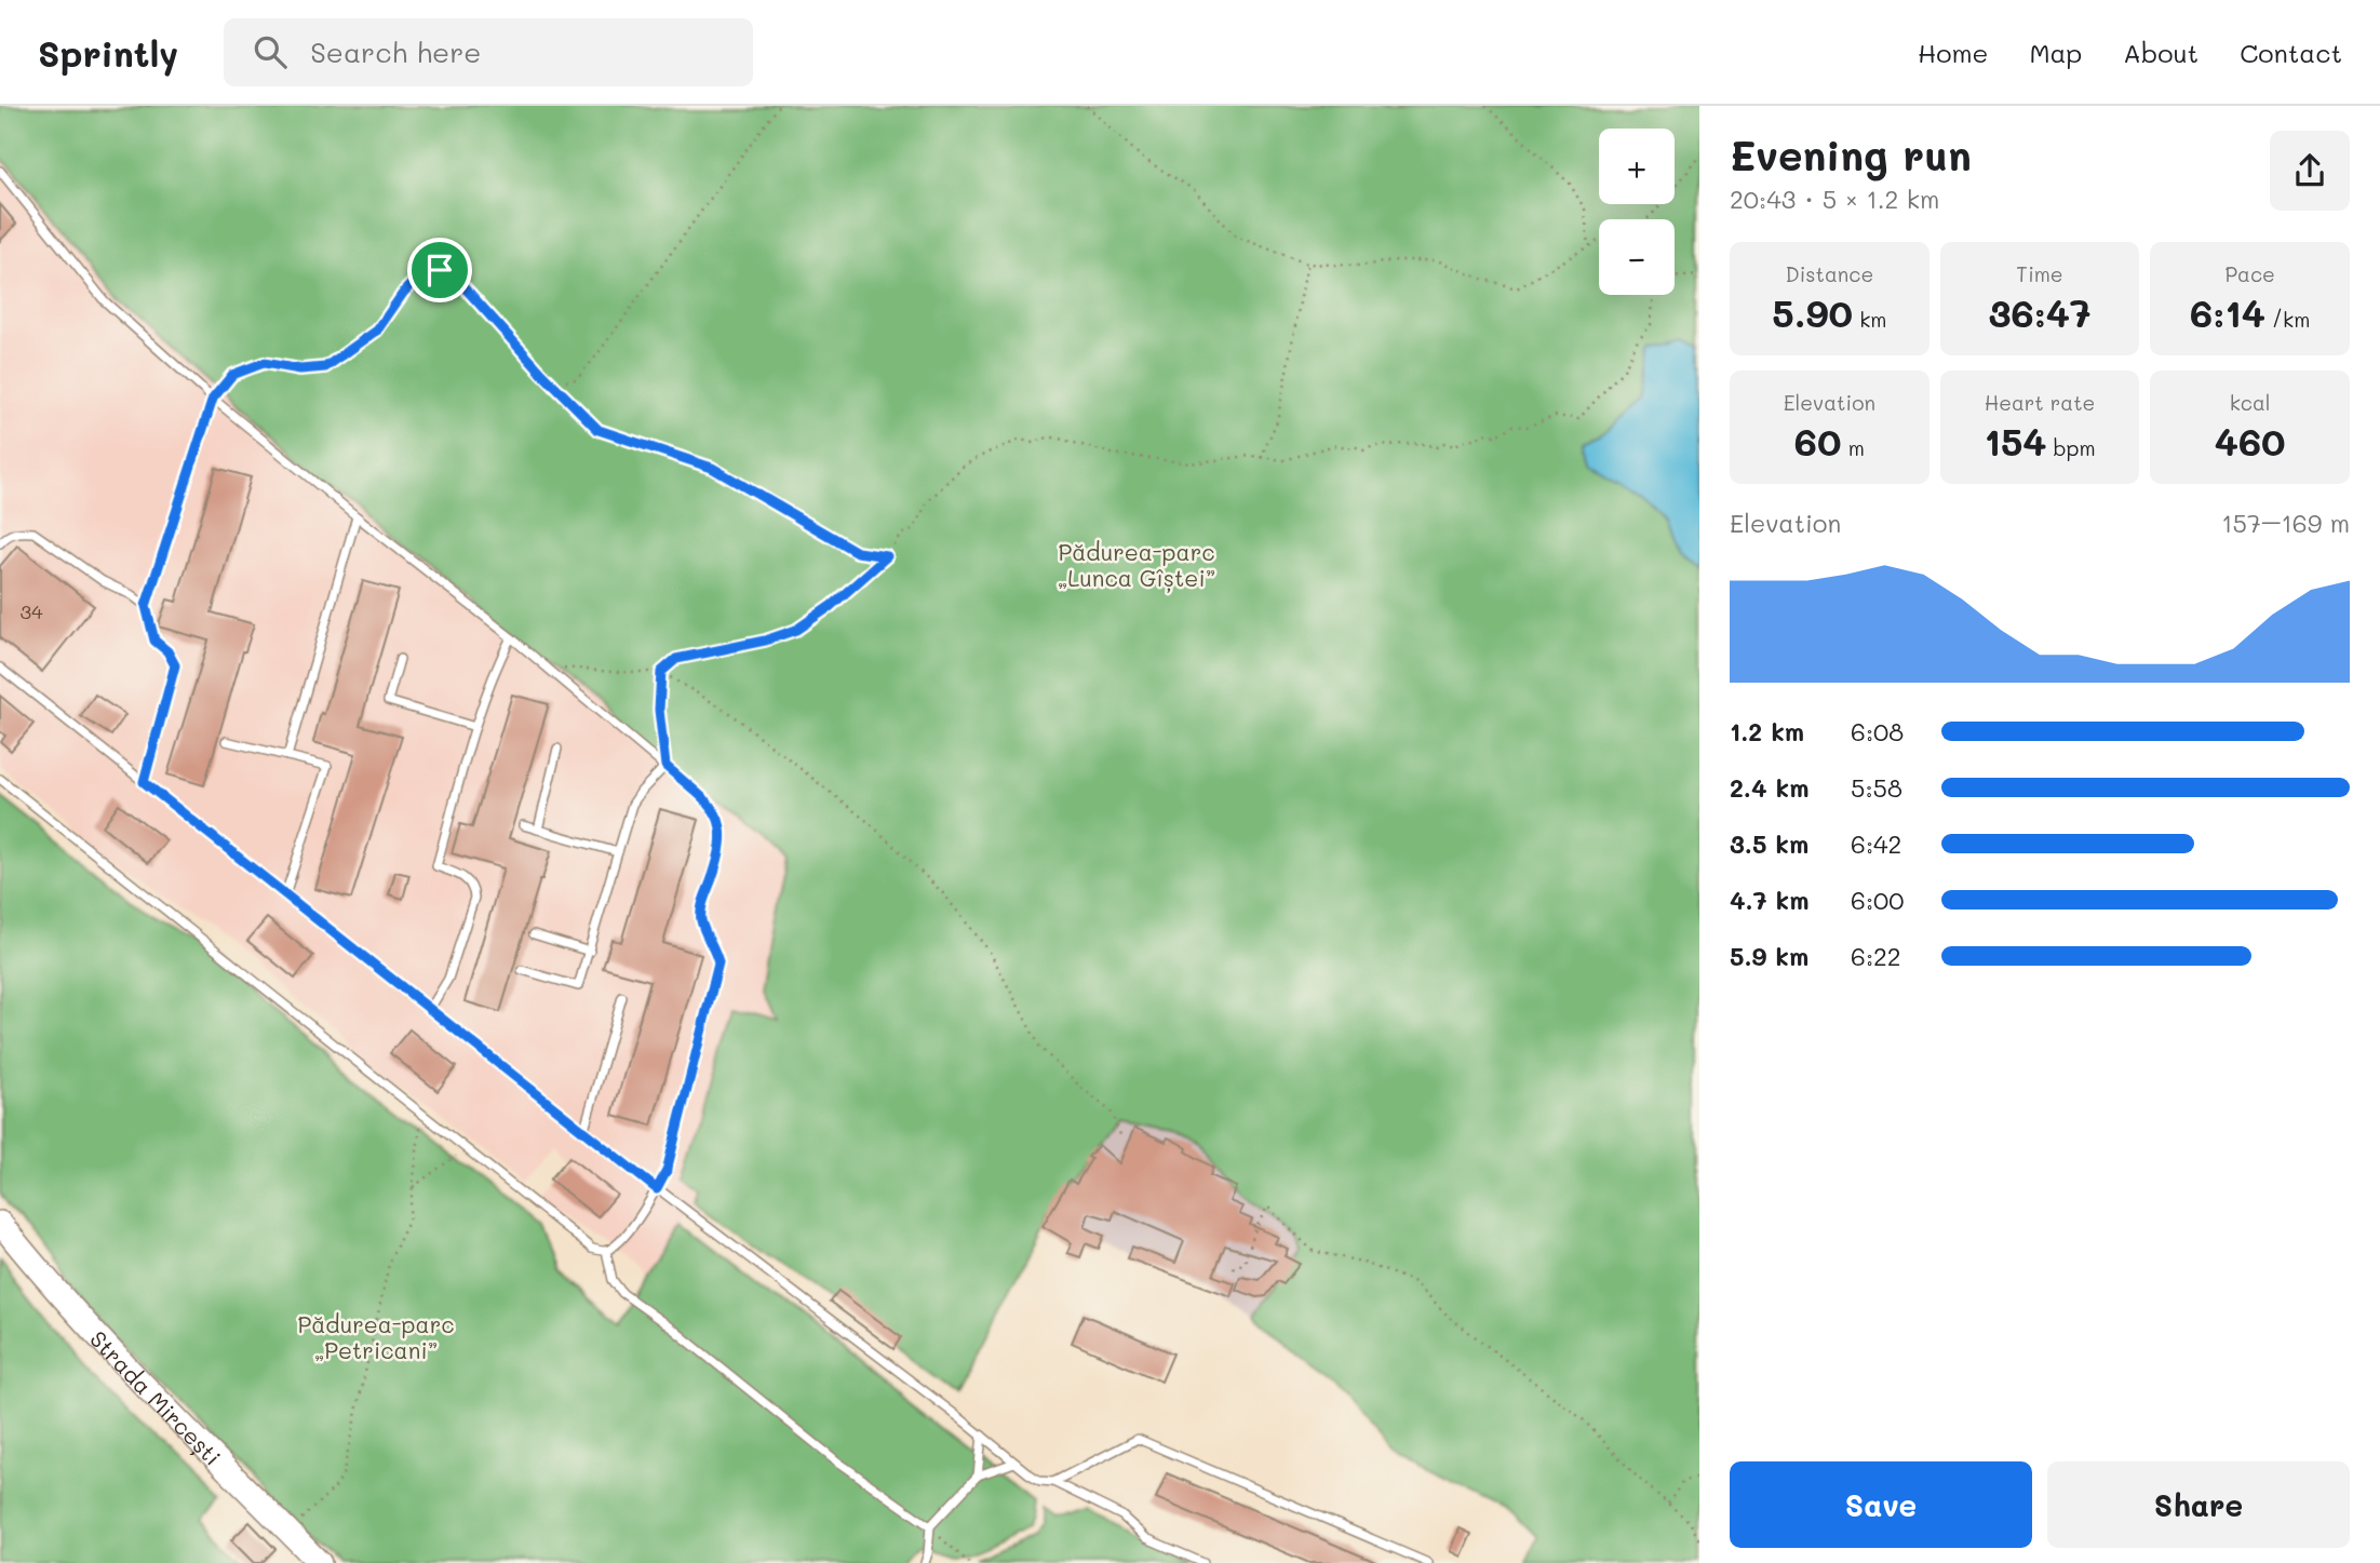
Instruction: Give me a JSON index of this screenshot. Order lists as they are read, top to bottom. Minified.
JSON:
{"streets":{"main road":["Strada Mircești"]},"parks":["Pădurea-parc „Lunca Gîștei”","Pădurea-parc „Petricani”"],"house_numbers":["34"],"page":{"header":"Sprintly","search":"Search here","nav":["Home","Map","About","Contact"],"heading":["Evening run","20:43 · 5 × 1.2 km"],"map_buttons":["+","−"],"stats":[["Distance","5.90 km"],["Time","36:47"],["Pace","6:14 /km"],["Elevation","60 m"],["Heart rate","154 bpm"],["kcal","460"]],"chart":["Elevation","157–169 m"],"list":[{"name":"1.2 km","note":"6:08"},{"name":"2.4 km","note":"5:58"},{"name":"3.5 km","note":"6:42"},{"name":"4.7 km","note":"6:00"},{"name":"5.9 km","note":"6:22"}],"buttons":["Save","Share"]}}
